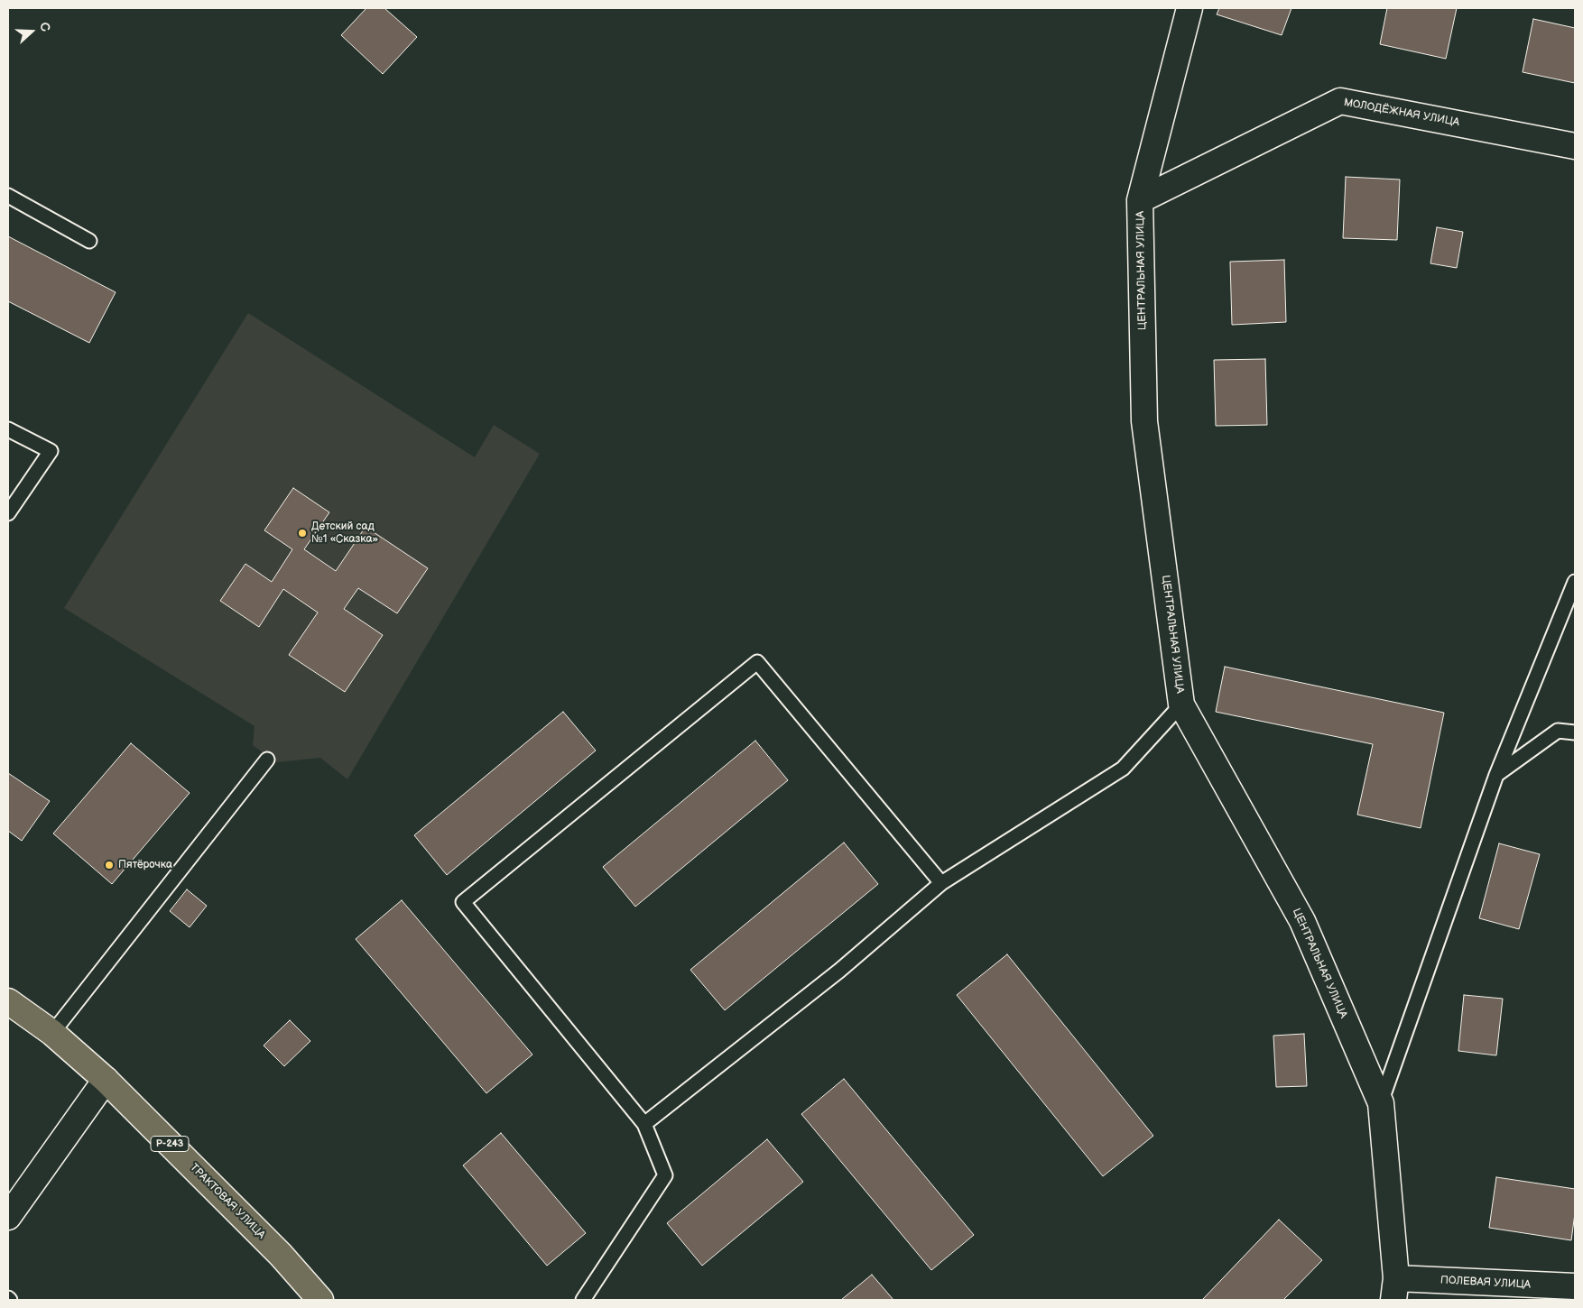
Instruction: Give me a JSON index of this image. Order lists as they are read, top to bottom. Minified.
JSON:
{"streets":{"highway":["Р-243","ТРАКТОВАЯ УЛИЦА"],"street":["МОЛОДЁЖНАЯ УЛИЦА","ЦЕНТРАЛЬНАЯ УЛИЦА","ПОЛЕВАЯ УЛИЦА"]},"crossings":[["МОЛОДЁЖНАЯ УЛИЦА","ЦЕНТРАЛЬНАЯ УЛИЦА"],["ЦЕНТРАЛЬНАЯ УЛИЦА","ПОЛЕВАЯ УЛИЦА"]],"places":["Детский сад №1 «Сказка»","Пятёрочка"],"north":"right"}
